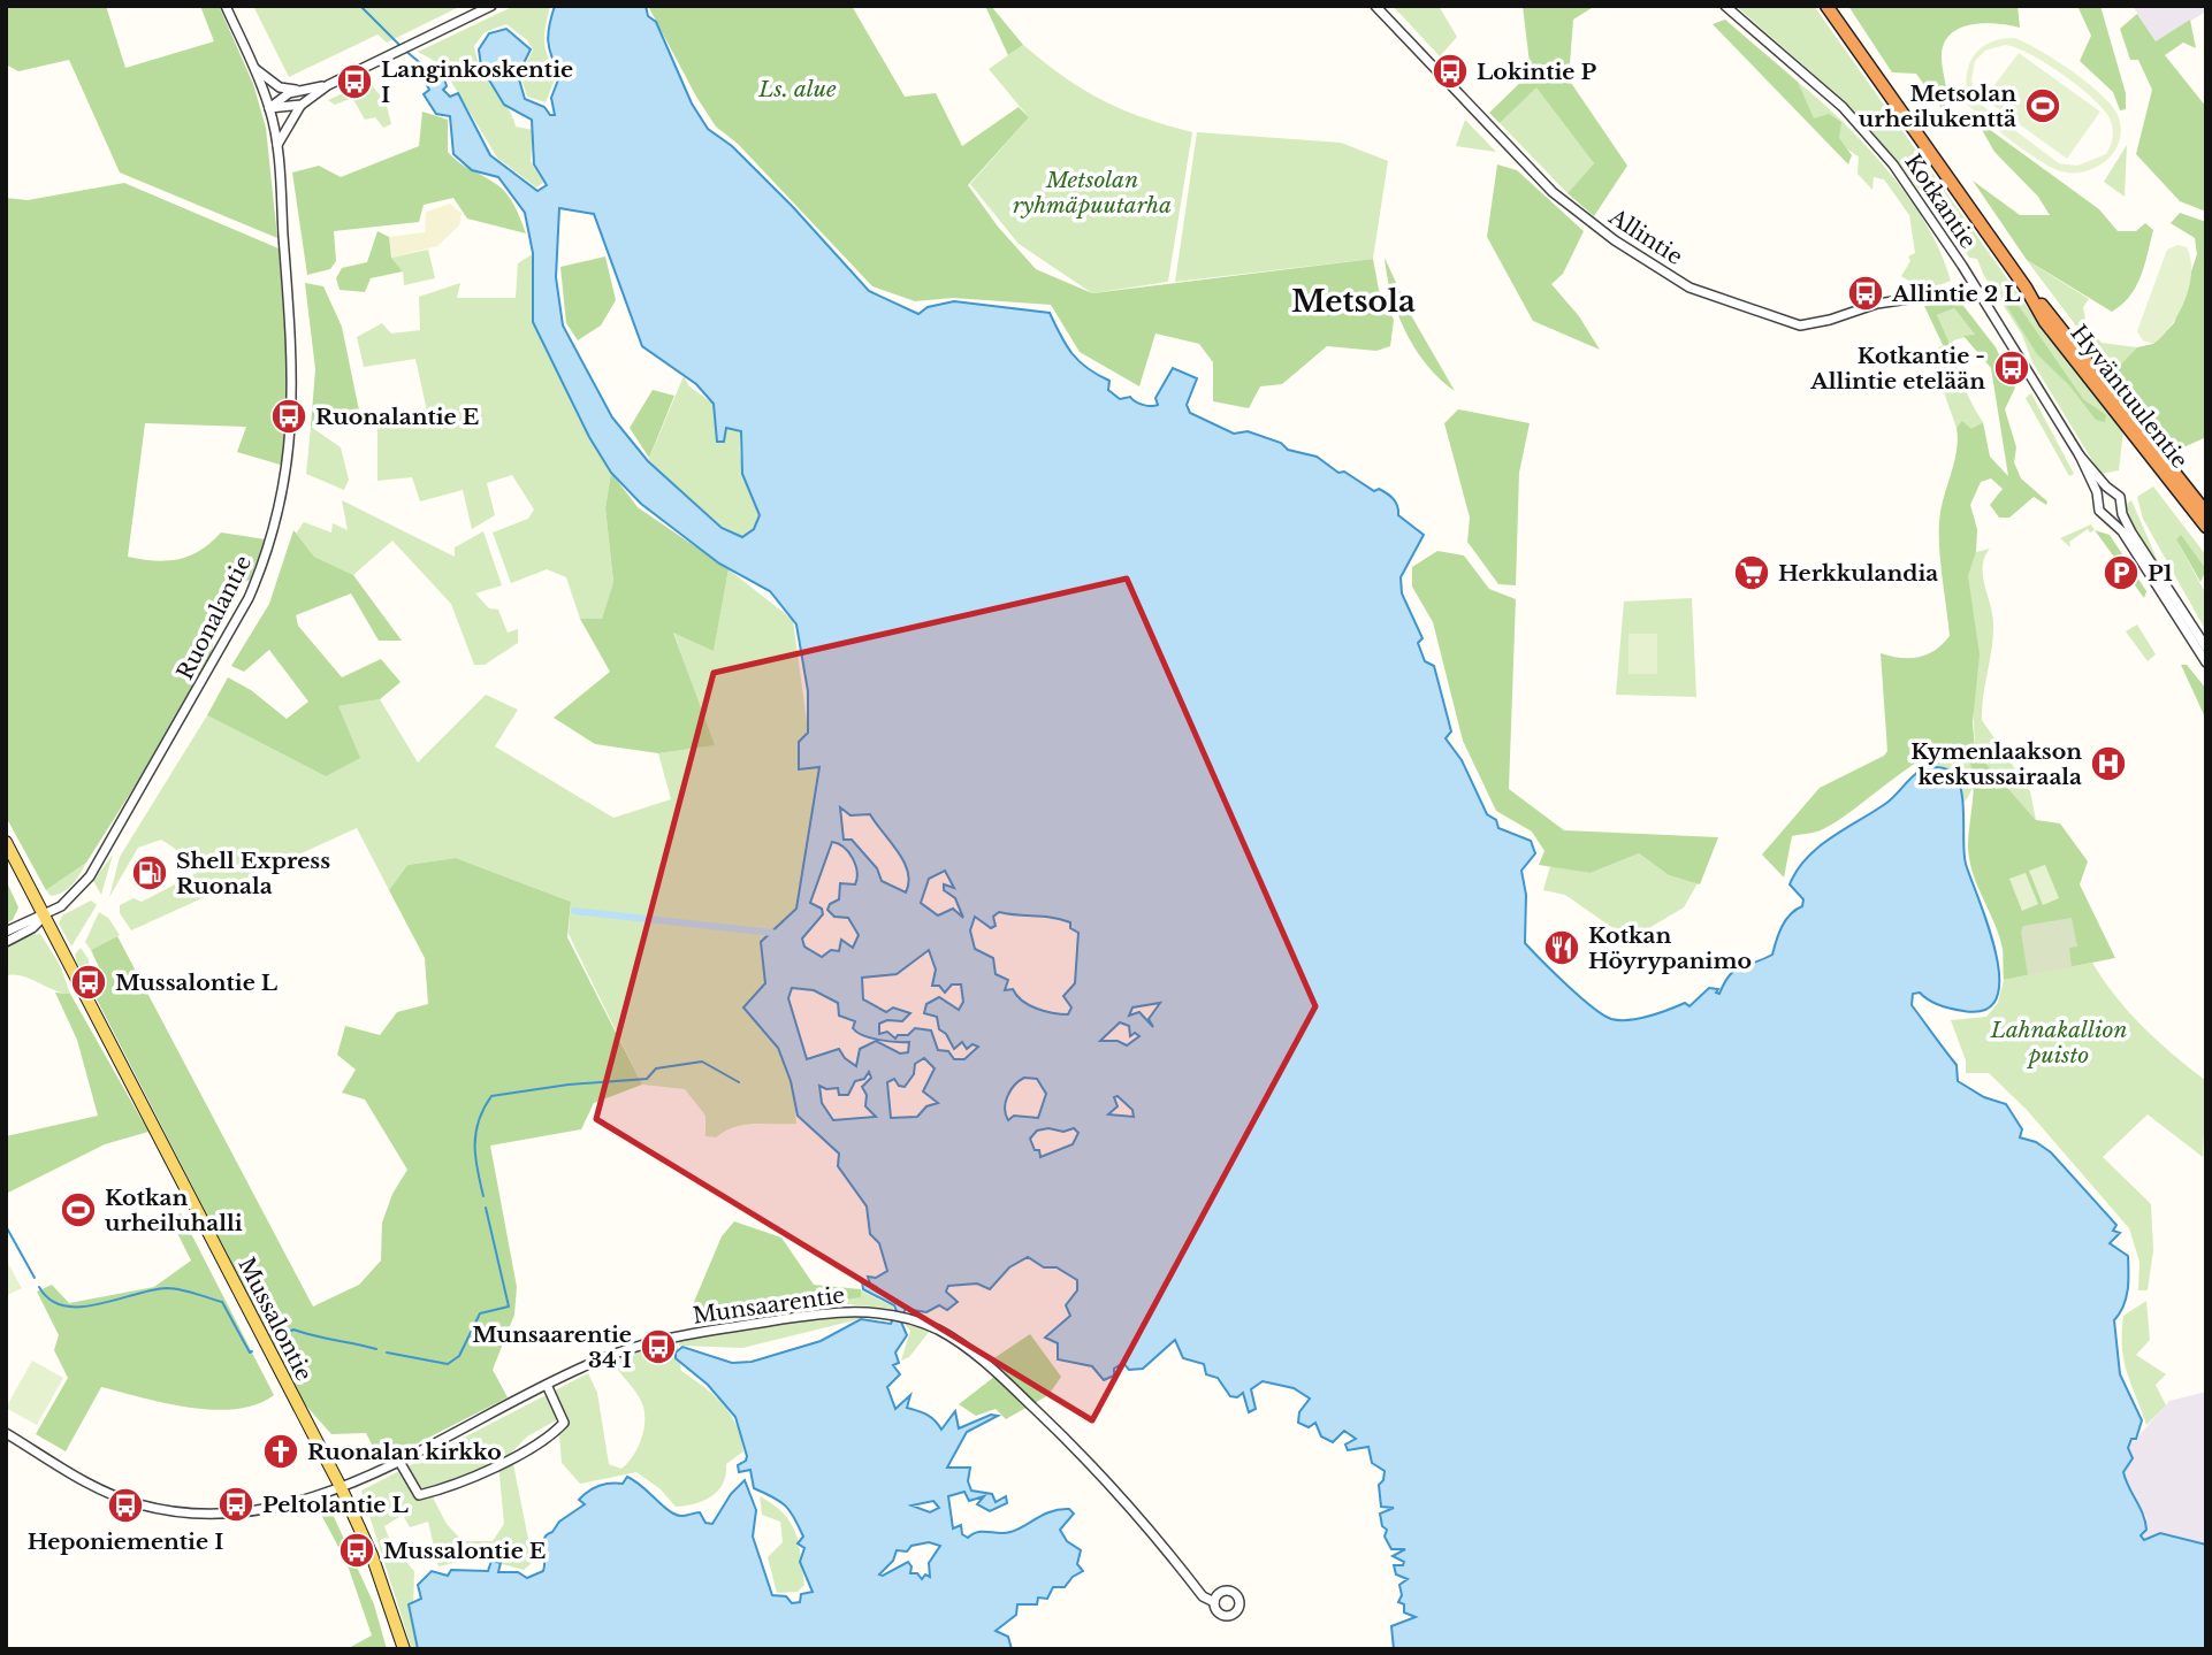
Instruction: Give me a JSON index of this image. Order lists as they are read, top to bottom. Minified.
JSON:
{"streets":{"highway":["Hyväntuulentie"],"main road":["Mussalontie"],"street":["Kotkantie","Allintie","Ruonalantie","Munsaarentie"]},"crossings":[["Kotkantie","Allintie"],["Ruonalantie","Mussalontie"],["Munsaarentie","Mussalontie"]],"districts":["Metsola"],"parks":["Ls. alue","Metsolan ryhmäpuutarha","Lahnakallion puisto"],"places":{"bus stop":["Lokintie P","Langinkoskentie I","Allintie 2 L","Kotkantie - Allintie etelään","Ruonalantie E","Mussalontie L","Munsaarentie 34 I","Peltolantie L","Heponiementie I","Mussalontie E"],"sports":["Metsolan urheilukenttä","Kotkan urheiluhalli"],"supermarket":["Herkkulandia"],"parking":["P1"],"hospital":["Kymenlaakson keskussairaala"],"fuel station":["Shell Express Ruonala"],"restaurant":["Kotkan Höyrypanimo"],"church":["Ruonalan kirkko"]}}
